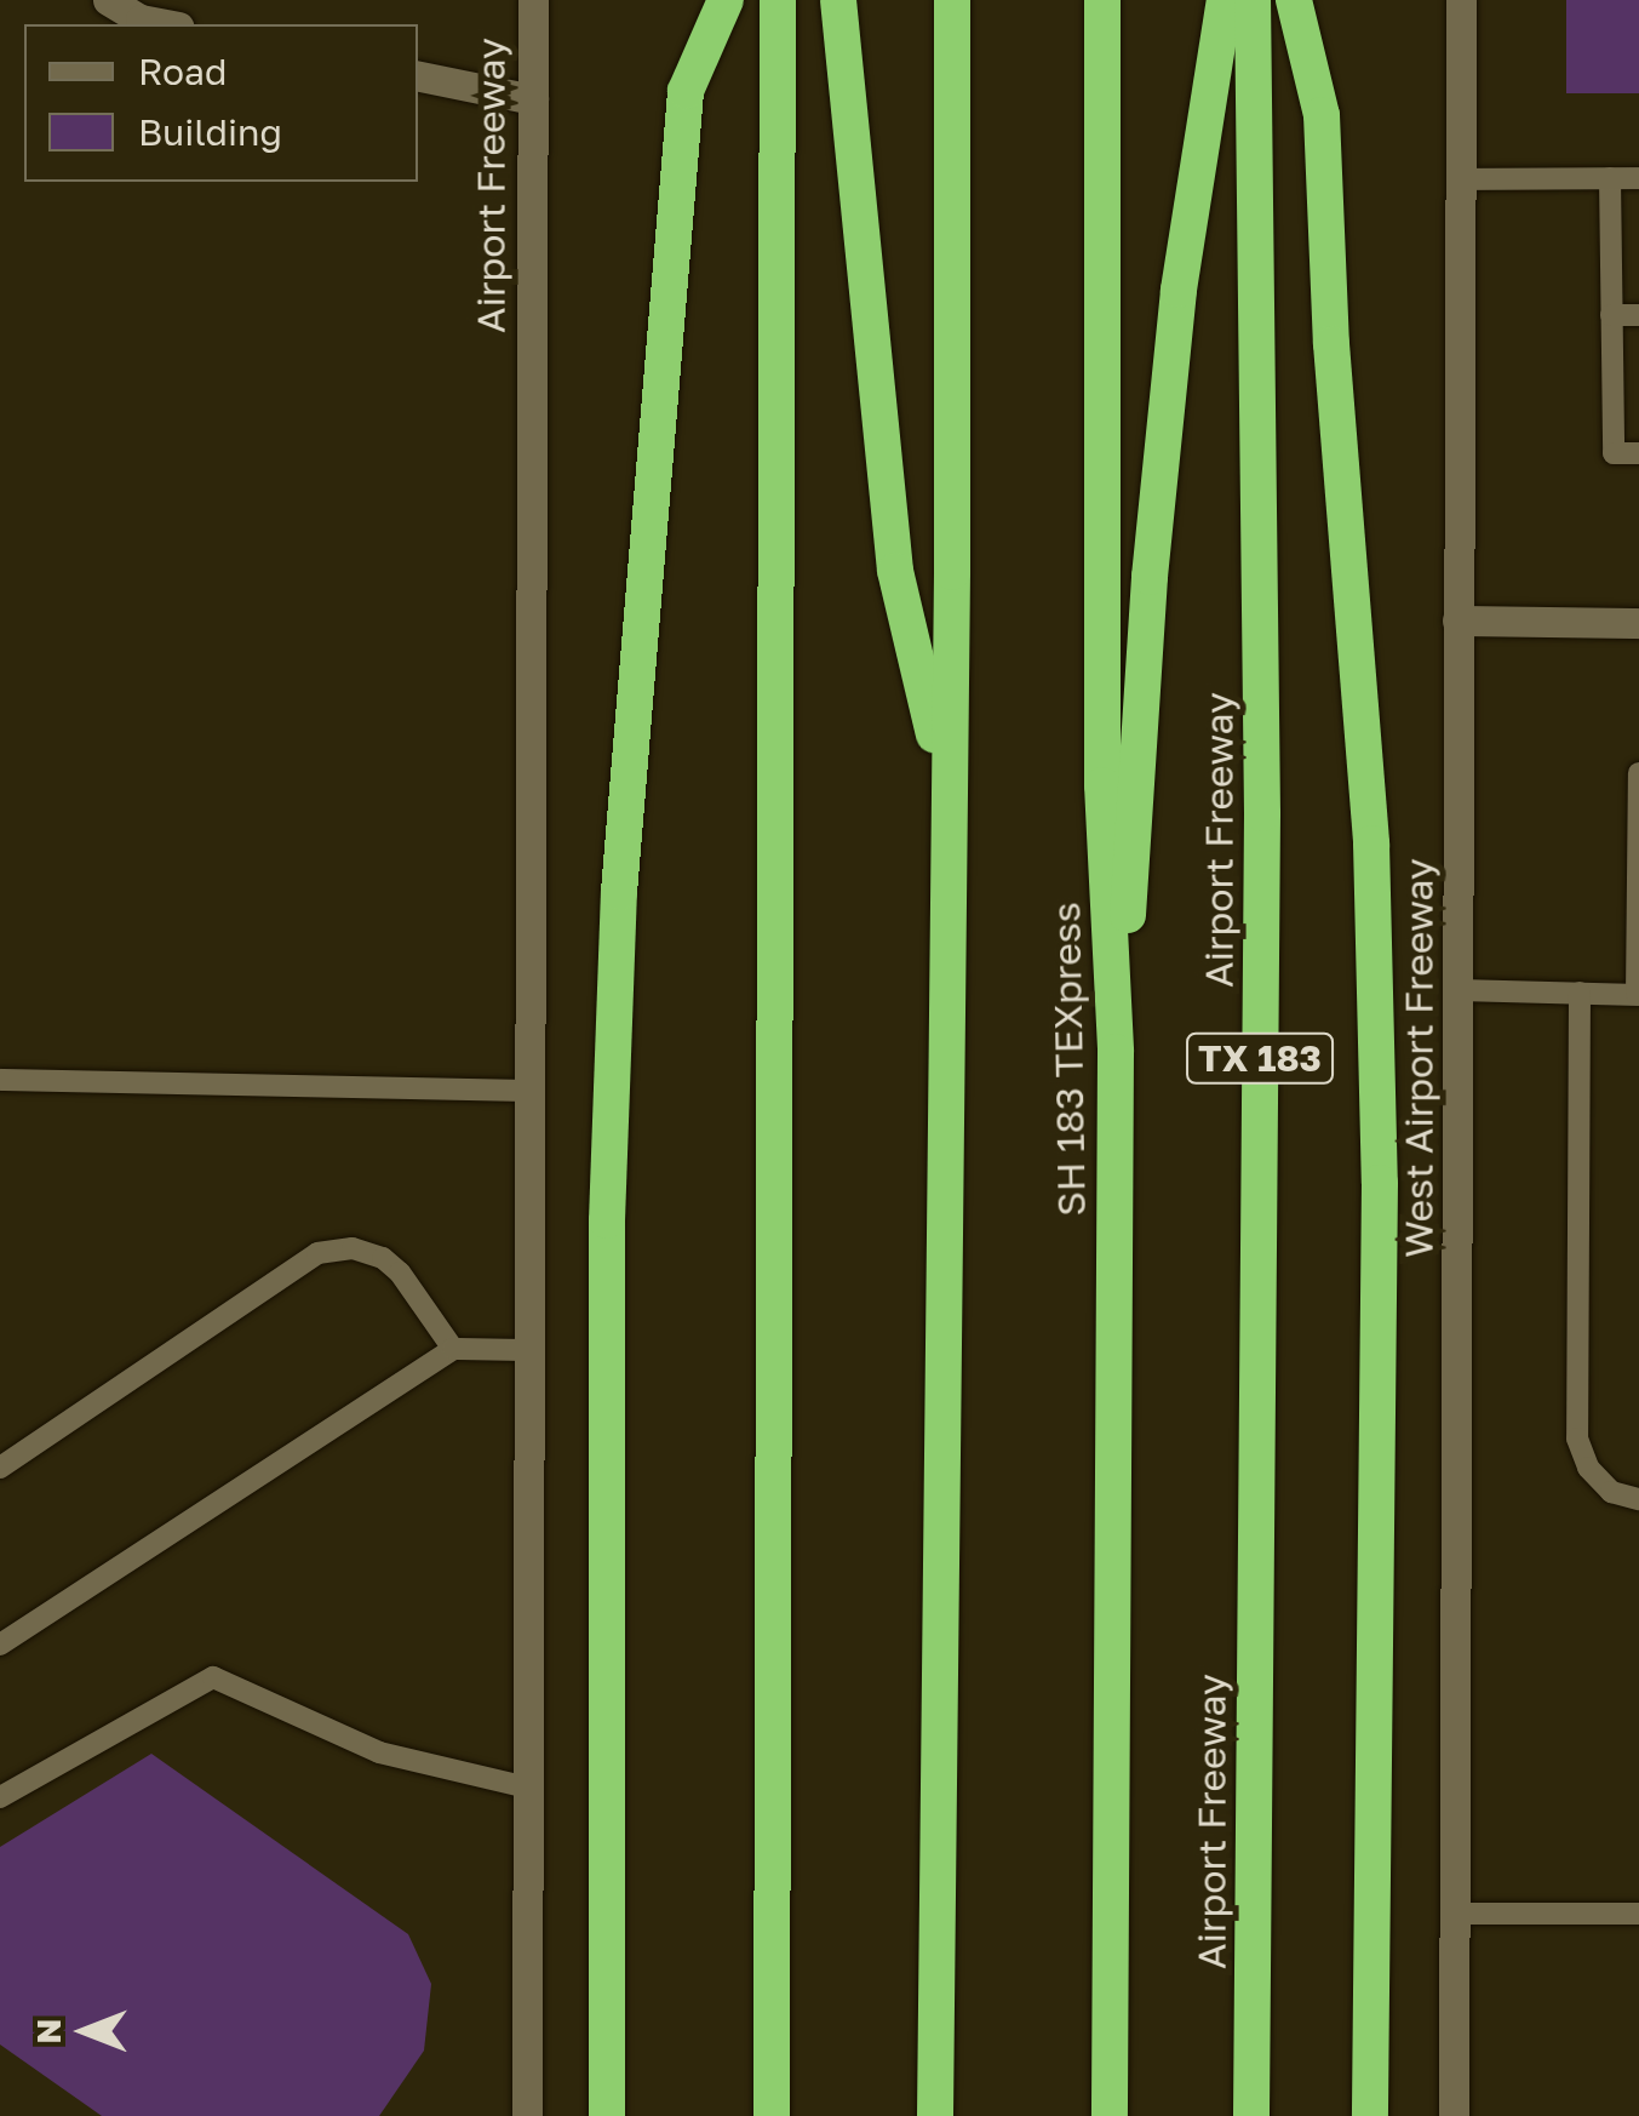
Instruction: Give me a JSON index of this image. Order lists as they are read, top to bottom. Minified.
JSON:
{"streets":{"highway":["Airport Freeway","TX 183","SH 183 TEXpress"],"main road":["West Airport Freeway"]},"legend":["Road","Building"],"north":"left"}
